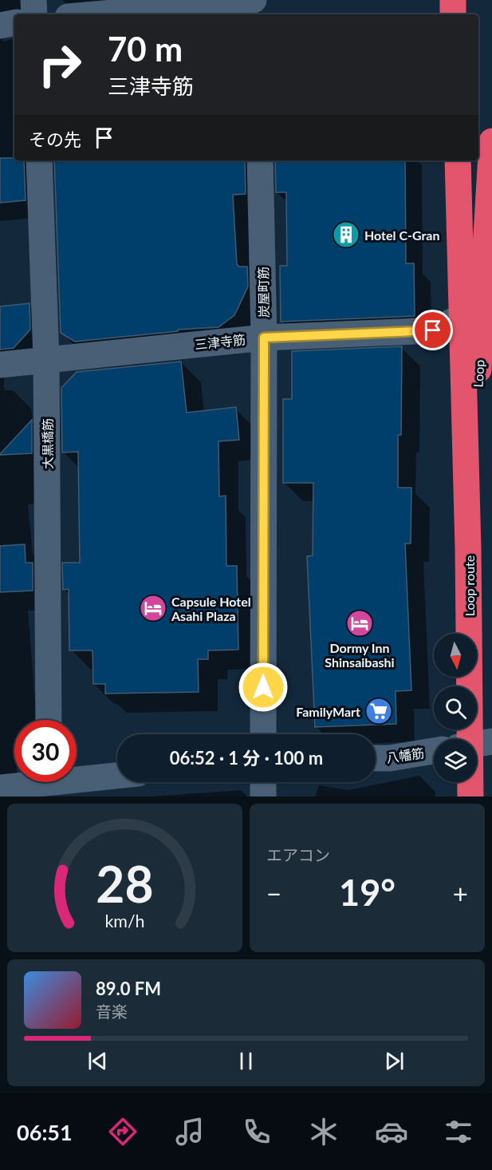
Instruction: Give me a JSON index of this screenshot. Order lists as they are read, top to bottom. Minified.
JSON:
{"streets":{"highway":["Loop","Loop route"],"street":["炭屋町筋","三津寺筋","大黒橋筋","八幡筋"]},"crossings":[["炭屋町筋","三津寺筋"],["三津寺筋","大黒橋筋"],["Loop","Loop route"]],"places":{"building":["Hotel C-Gran"],"hotel":["Capsule Hotel Asahi Plaza","Dormy Inn Shinsaibashi"],"supermarket":["FamilyMart"]},"north":"bottom","page":{"turn":["70 m","三津寺筋"],"then":"その先","limit":"30","trip":"06:52 · 1 分 · 100 m","tile":"エアコン","heat":["−","19°","+"],"song":["89.0 FM","音楽"],"tabs":"06:51","gauge":["28","km/h"]}}
